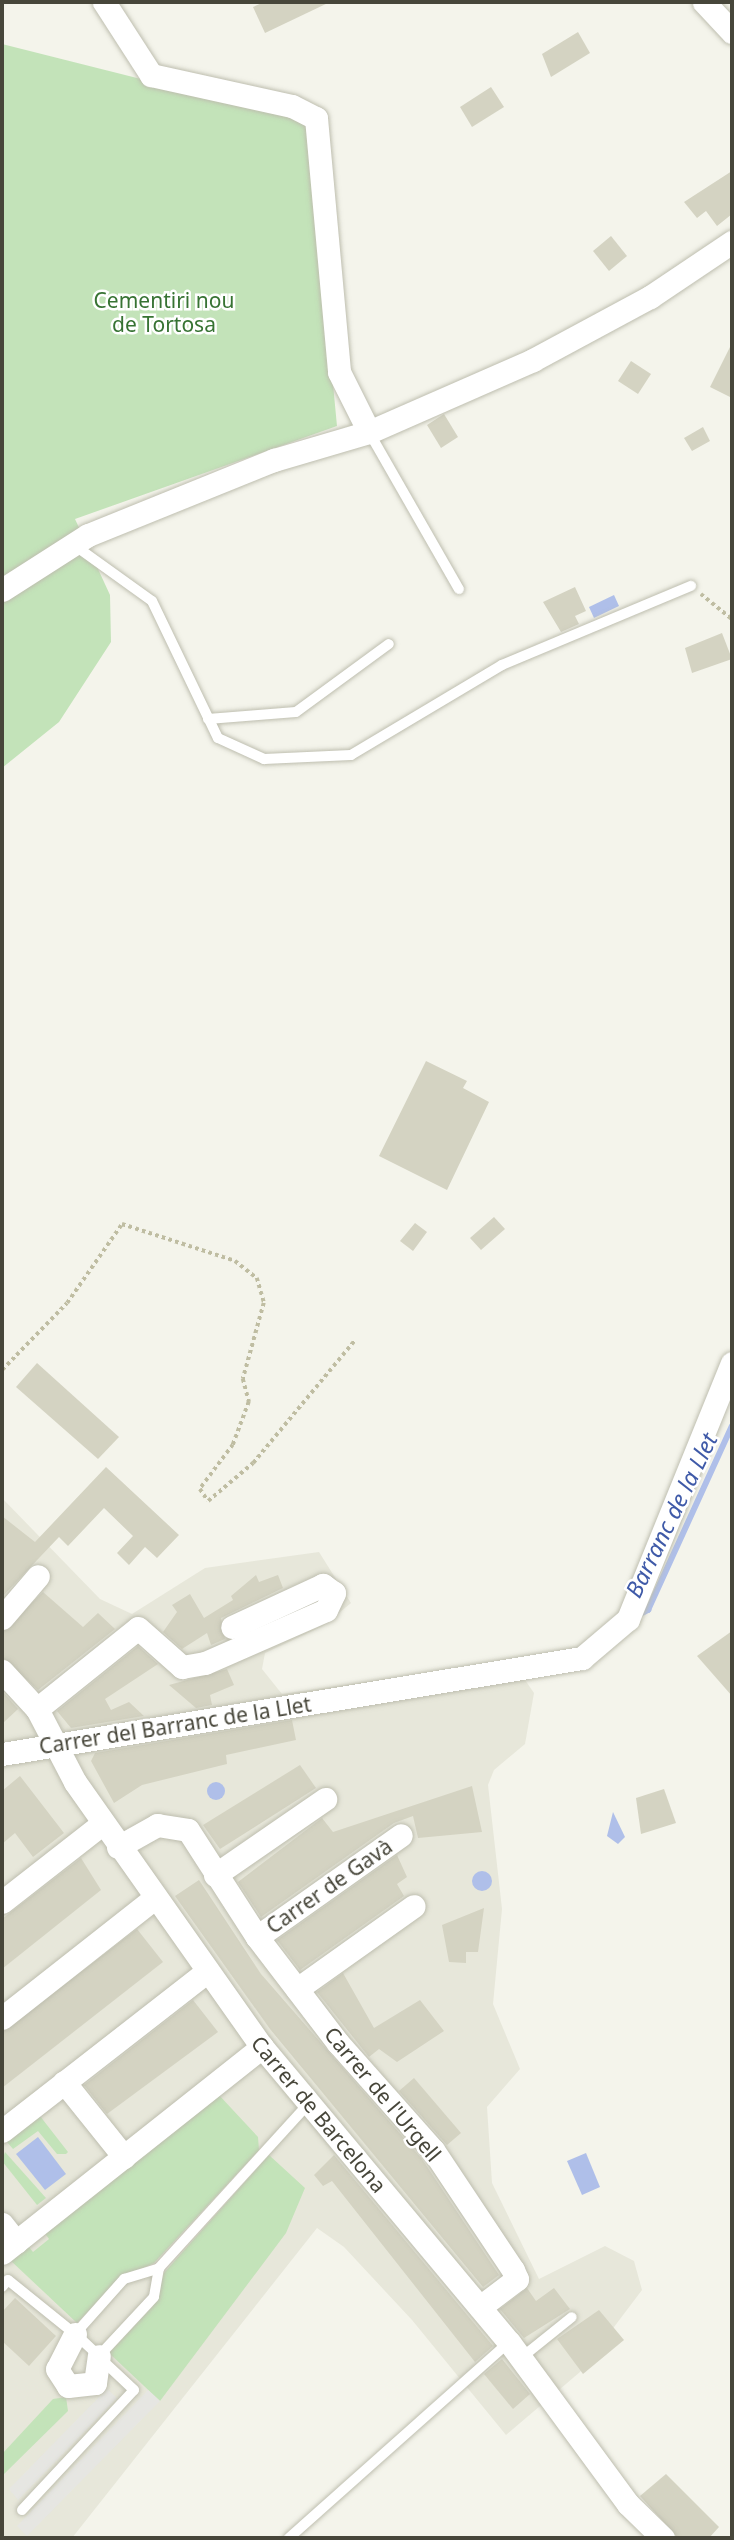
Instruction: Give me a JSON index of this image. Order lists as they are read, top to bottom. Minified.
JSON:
{"streets":{"street":["Carrer del Barranc de la Llet","Carrer de Gavà","Carrer de l'Urgell","Carrer de Barcelona"]},"crossings":[["Carrer del Barranc de la Llet","Carrer de Barcelona"],["Carrer de Gavà","Carrer de l'Urgell"],["Carrer de l'Urgell","Carrer de Barcelona"]],"water":["Barranc de la Llet"],"parks":["Cementiri nou de Tortosa"]}
